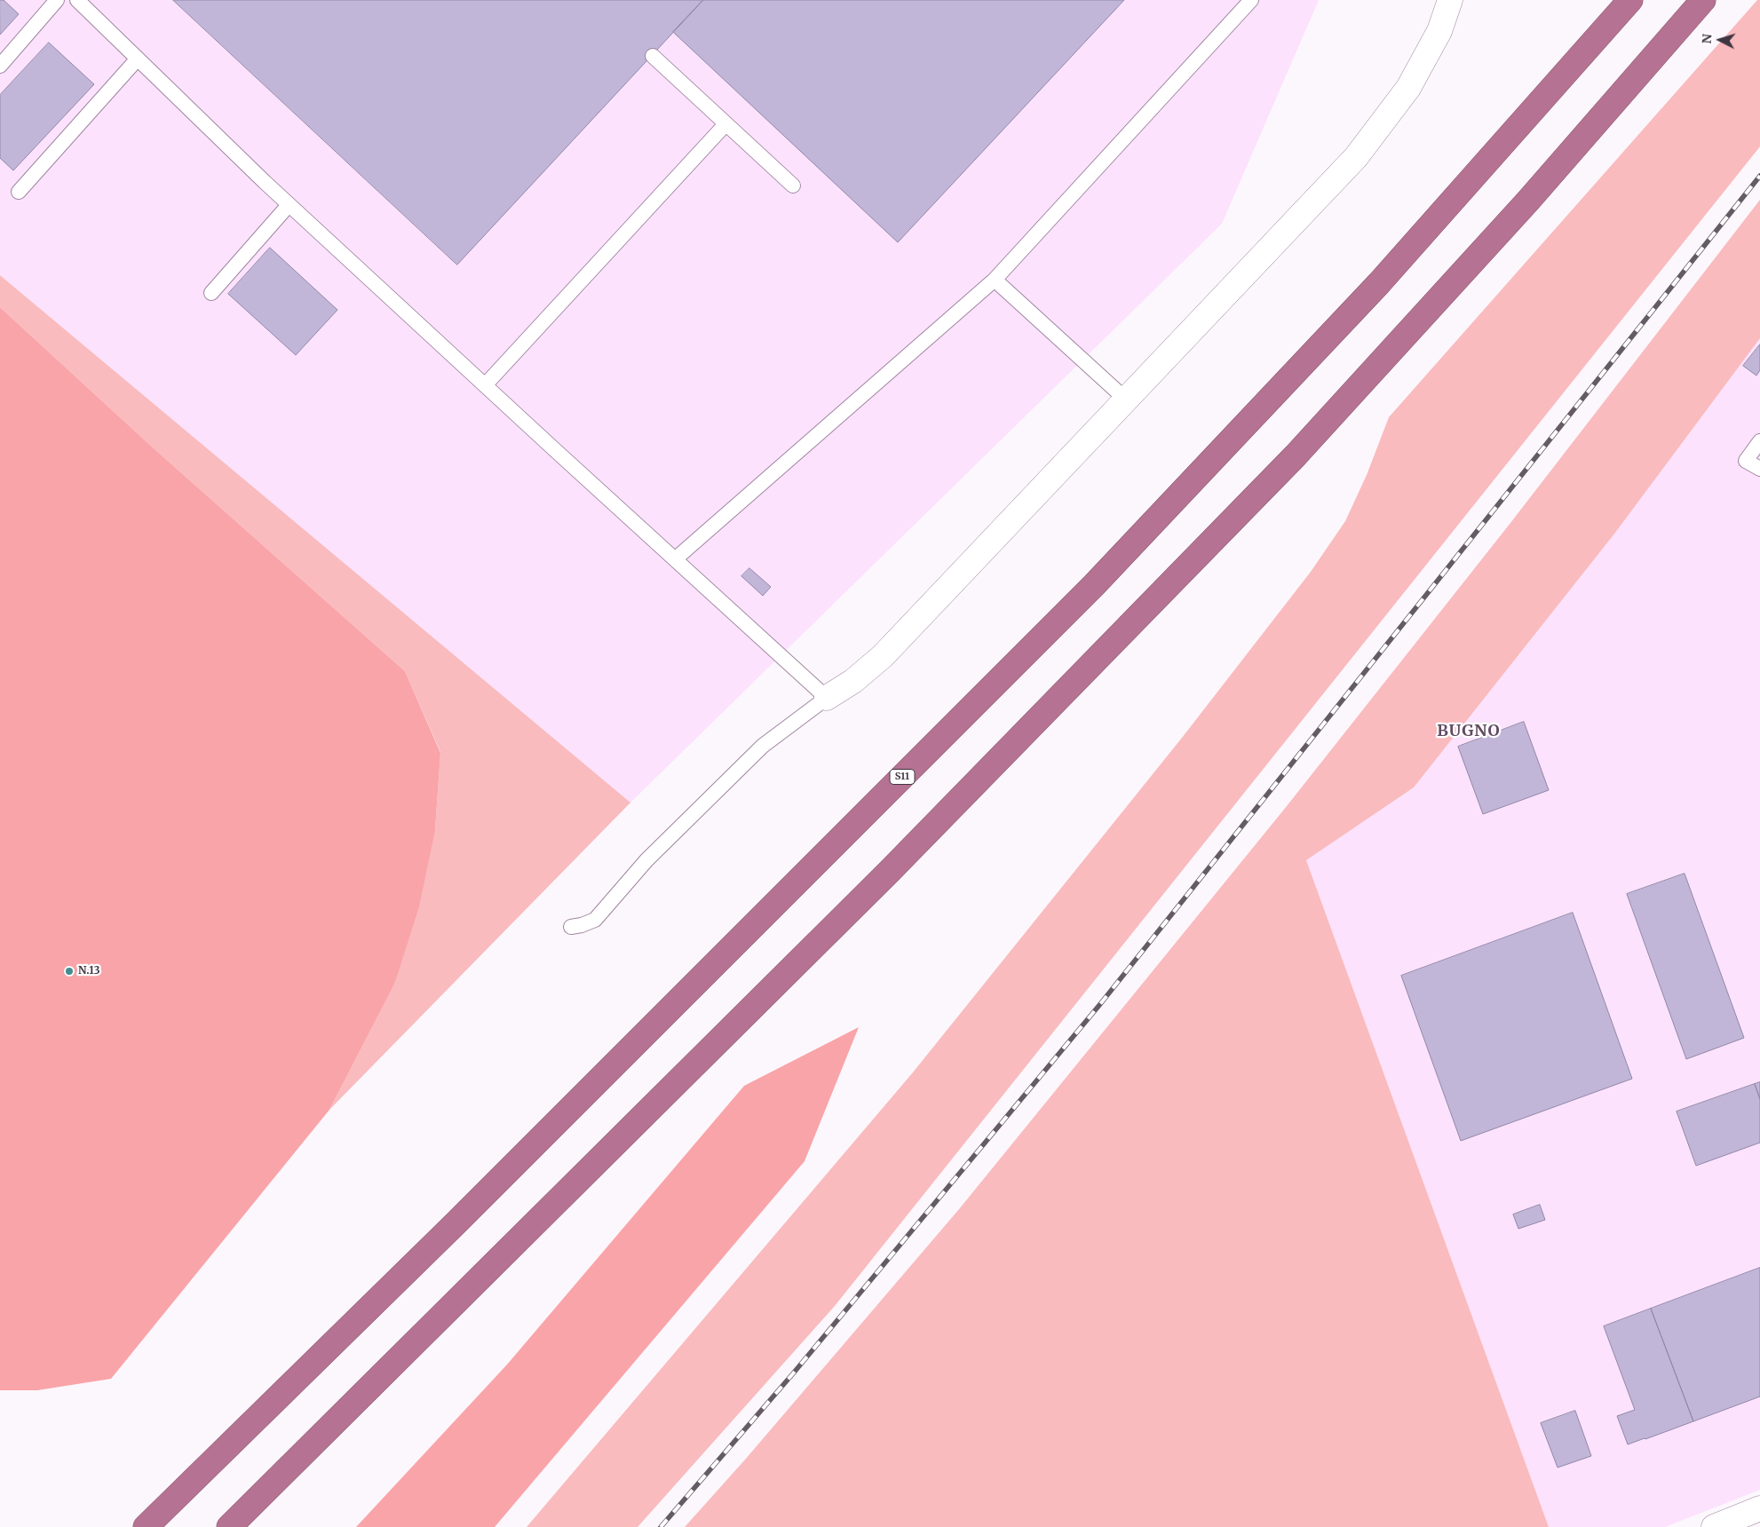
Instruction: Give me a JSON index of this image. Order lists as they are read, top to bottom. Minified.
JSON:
{"streets":{"highway":["S11"]},"districts":["BUGNO"],"places":["N.13"],"north":"left"}
